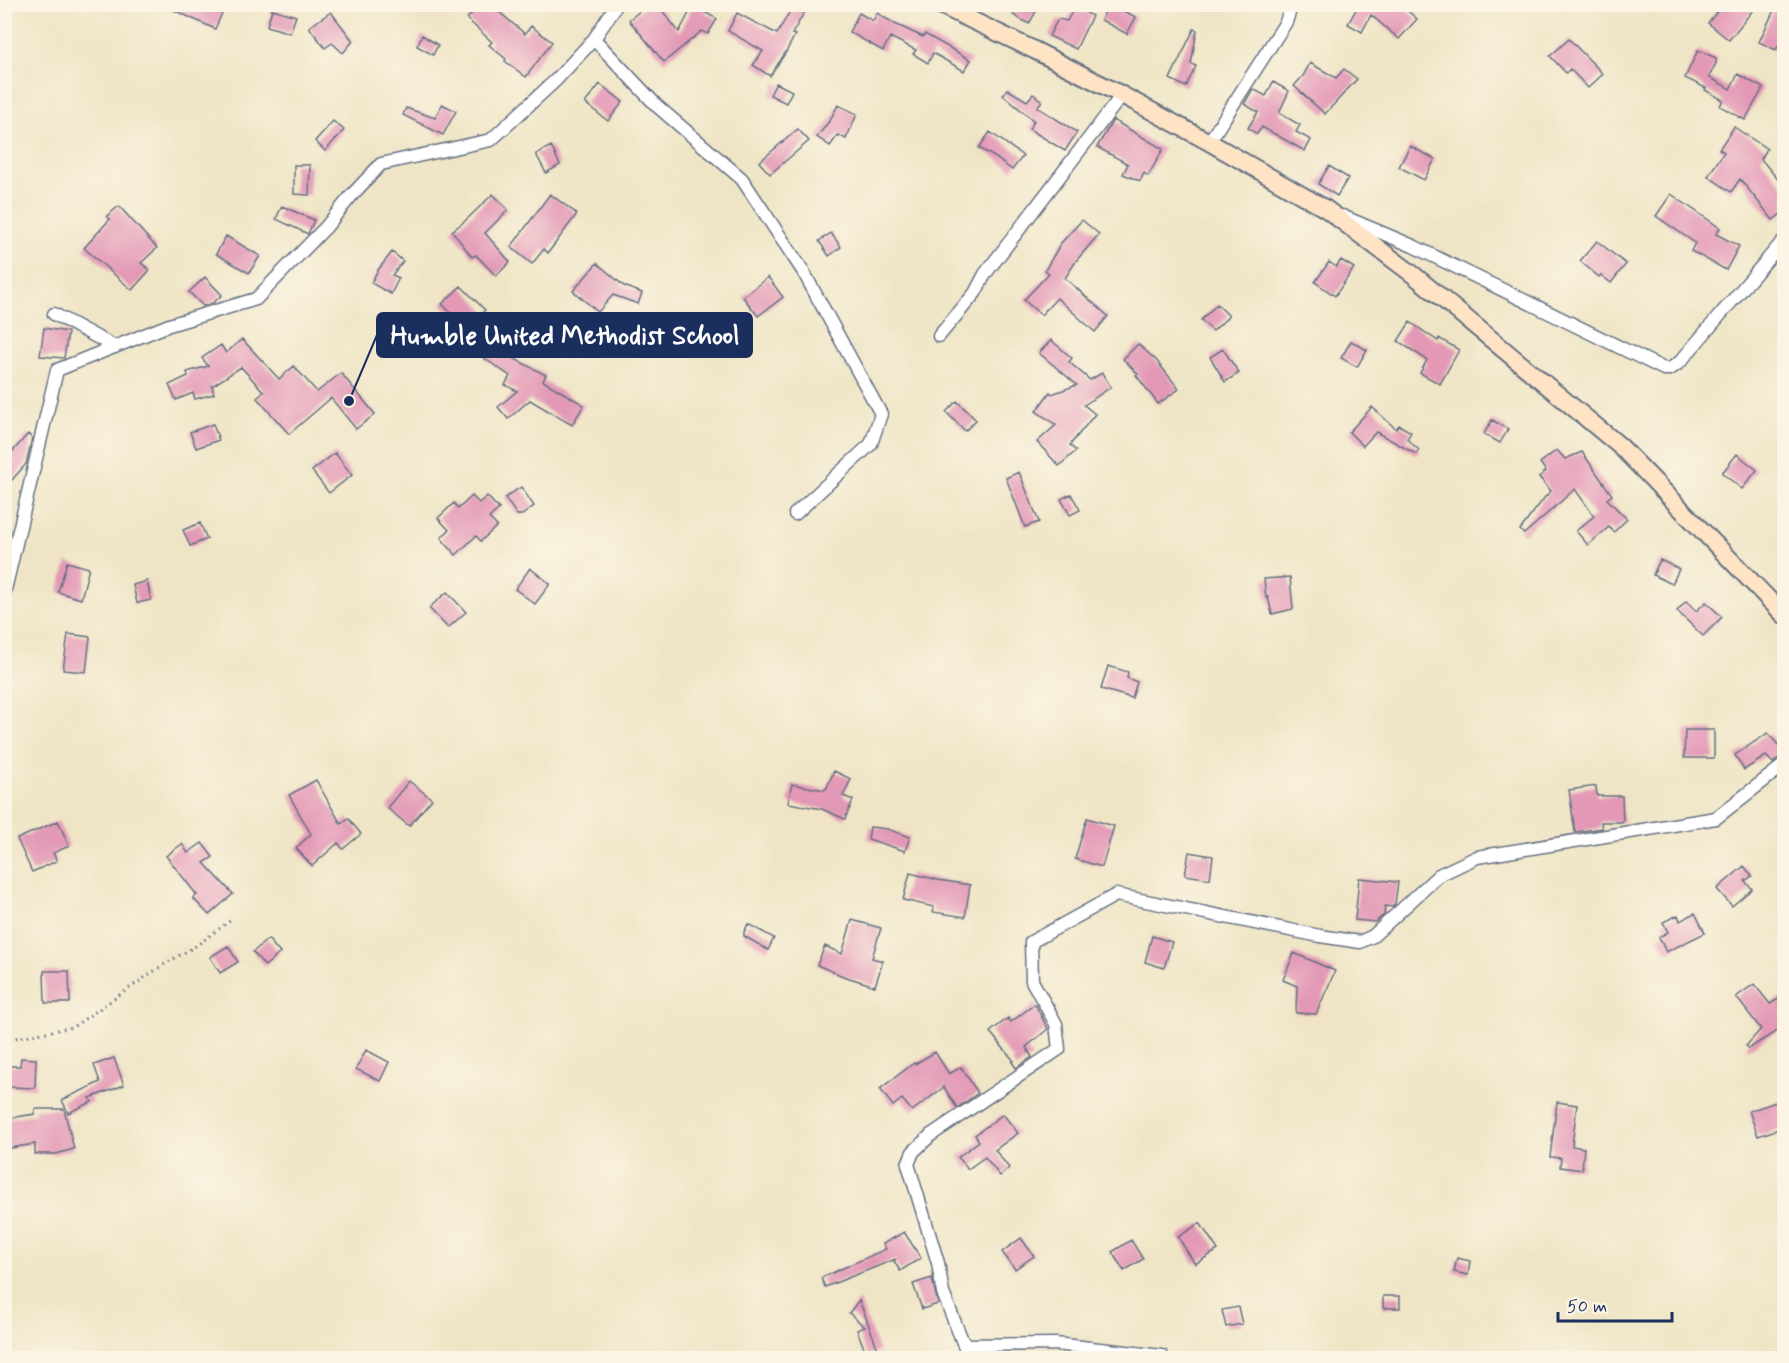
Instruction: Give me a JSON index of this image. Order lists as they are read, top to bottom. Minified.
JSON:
{"places":["Humble United Methodist School"],"scale_bar":"50 m"}
